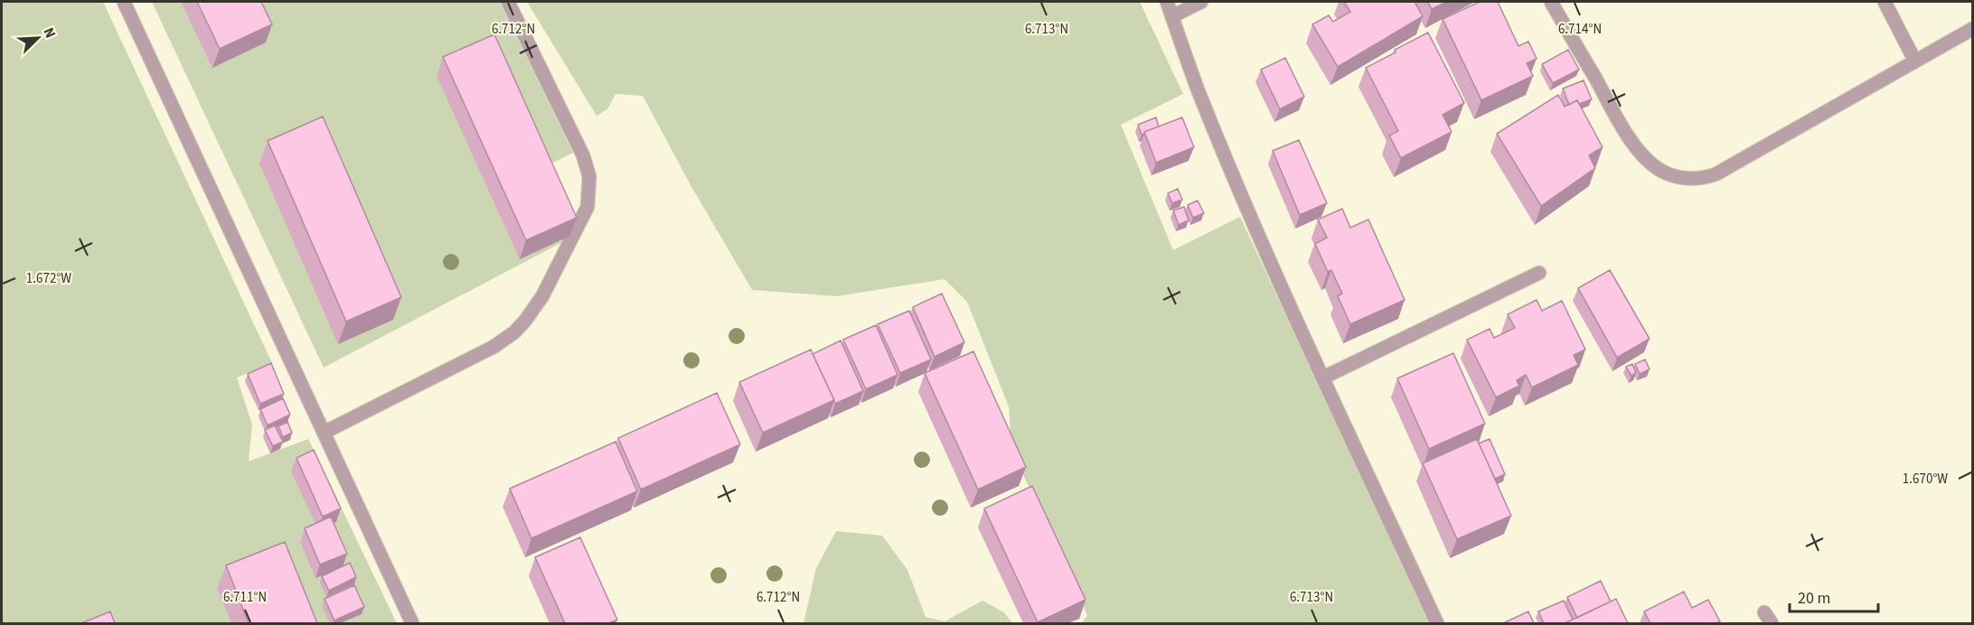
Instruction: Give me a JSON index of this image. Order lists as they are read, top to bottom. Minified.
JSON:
{"scale_bar":"20 m","north":"top right","coordinates":["6.712°N","6.713°N","6.714°N","1.672°W","1.670°W","6.711°N"]}
